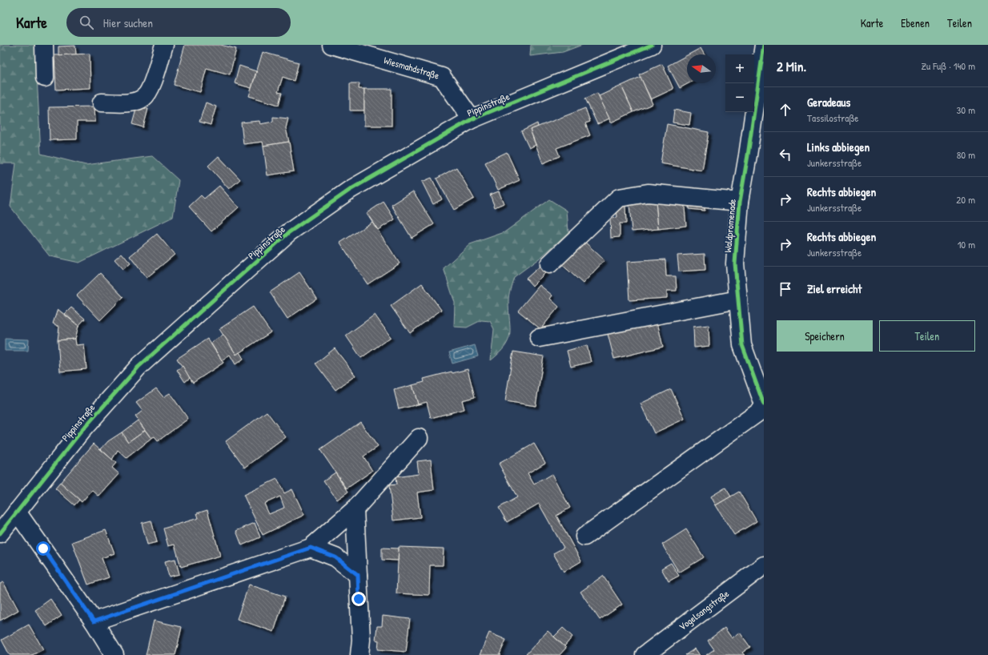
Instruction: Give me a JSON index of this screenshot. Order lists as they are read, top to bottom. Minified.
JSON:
{"streets":{"street":["Wiesmahdstraße","Pippinstraße","Waldpromenade","Vogelsangstraße"]},"crossings":[["Wiesmahdstraße","Pippinstraße"]],"north":"left","page":{"header":"Karte","search":"Hier suchen","nav":["Karte","Ebenen","Teilen"],"heading":["2 Min.","Zu Fuß · 140 m"],"map_buttons":["+","−"],"list":[["Geradeaus","Tassilostraße","30 m"],["Links abbiegen","Junkersstraße","80 m"],["Rechts abbiegen","Junkersstraße","20 m"],["Rechts abbiegen","Junkersstraße","10 m"],"Ziel erreicht"],"buttons":["Speichern","Teilen"]}}
